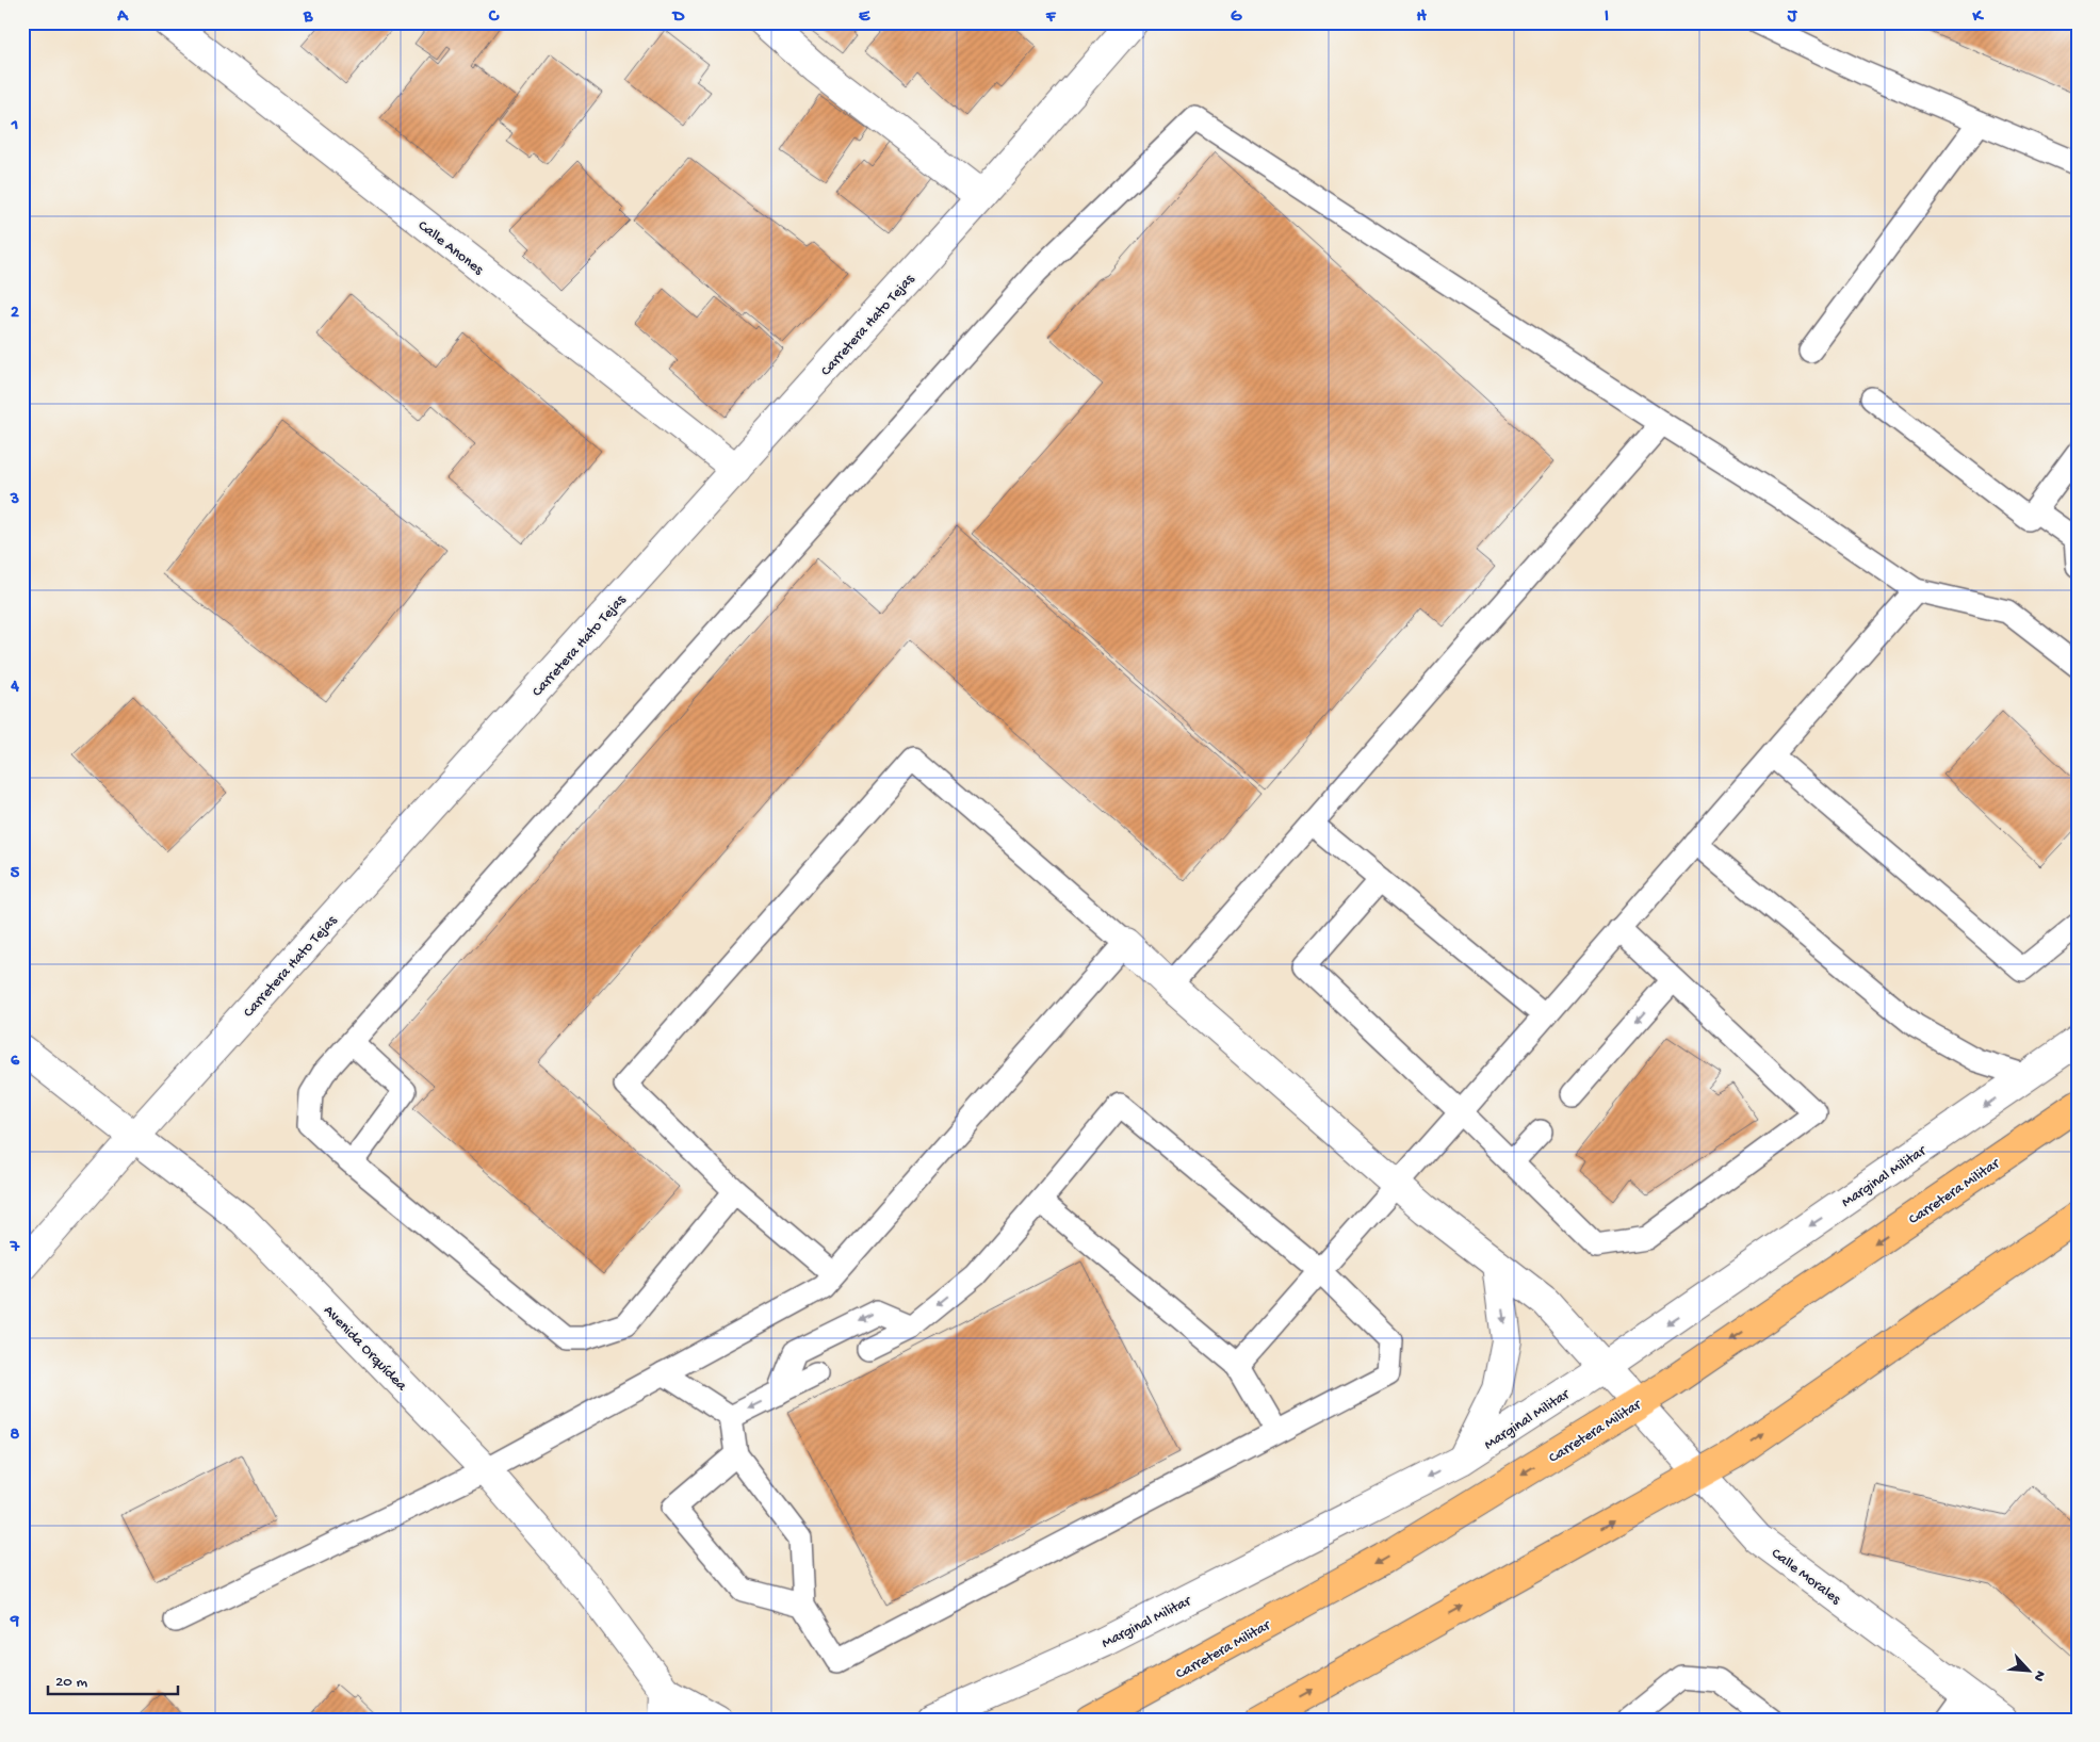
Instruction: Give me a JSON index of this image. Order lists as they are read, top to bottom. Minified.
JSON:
{"streets":{"main road":["Carretera Militar"],"street":["Calle Anones","Carretera Hato Tejas","Marginal Militar","Avenida Orquídea","Calle Morales"]},"crossings":[["Calle Anones","Carretera Hato Tejas"],["Carretera Hato Tejas","Avenida Orquídea"],["Marginal Militar","Calle Morales"],["Carretera Militar","Calle Morales"]],"one_way":["Marginal Militar"],"scale_bar":"20 m","north":"bottom right","grid":{"columns":["A","B","C","D","E","F","G","H","I","J","K"],"rows":["1","2","3","4","5","6","7","8","9"]}}
